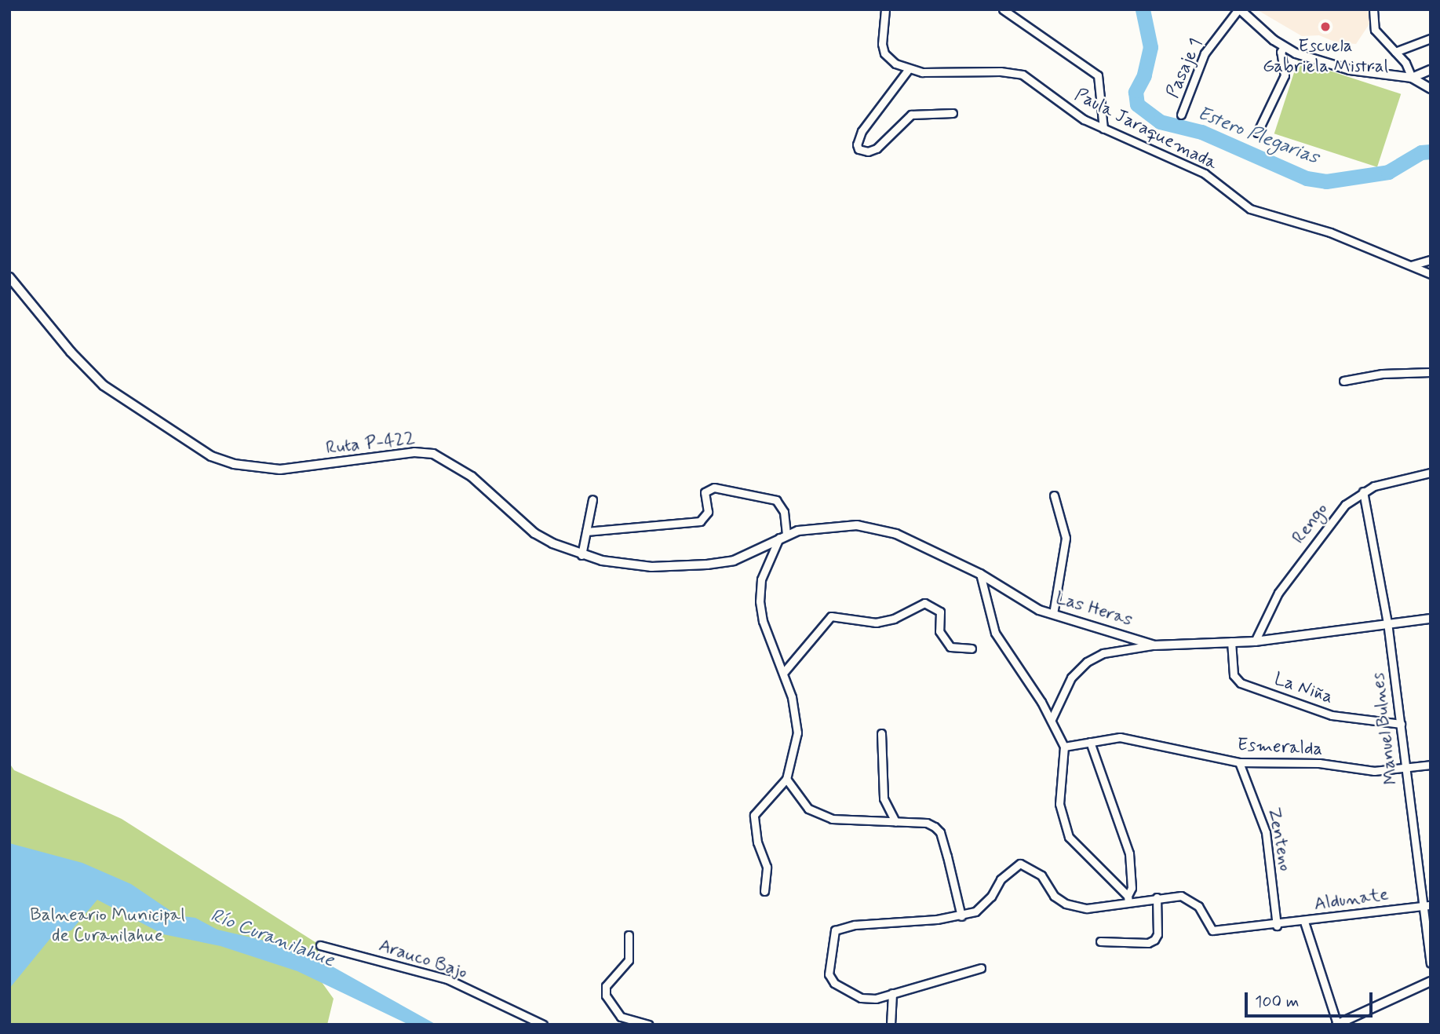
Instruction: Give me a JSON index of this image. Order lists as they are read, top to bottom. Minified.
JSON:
{"streets":{"street":["Pasaje 1","Paula Jaraquemada","Ruta P-422","Rengo","Las Heras","La Niña","Manuel Bulnes","Esmeralda","Zenteno","Aldunate","Arauco Bajo"]},"crossings":[["Ruta P-422","Las Heras"],["Rengo","Las Heras"],["Rengo","Manuel Bulnes"],["Las Heras","La Niña"],["Las Heras","Manuel Bulnes"],["La Niña","Manuel Bulnes"],["Manuel Bulnes","Esmeralda"],["Manuel Bulnes","Aldunate"],["Esmeralda","Zenteno"],["Zenteno","Aldunate"]],"water":["Estero Plegarias","Río Curanilahue"],"parks":["Balneario Municipal de Curanilahue"],"places":["Escuela Gabriela Mistral"],"scale_bar":"100 m"}
